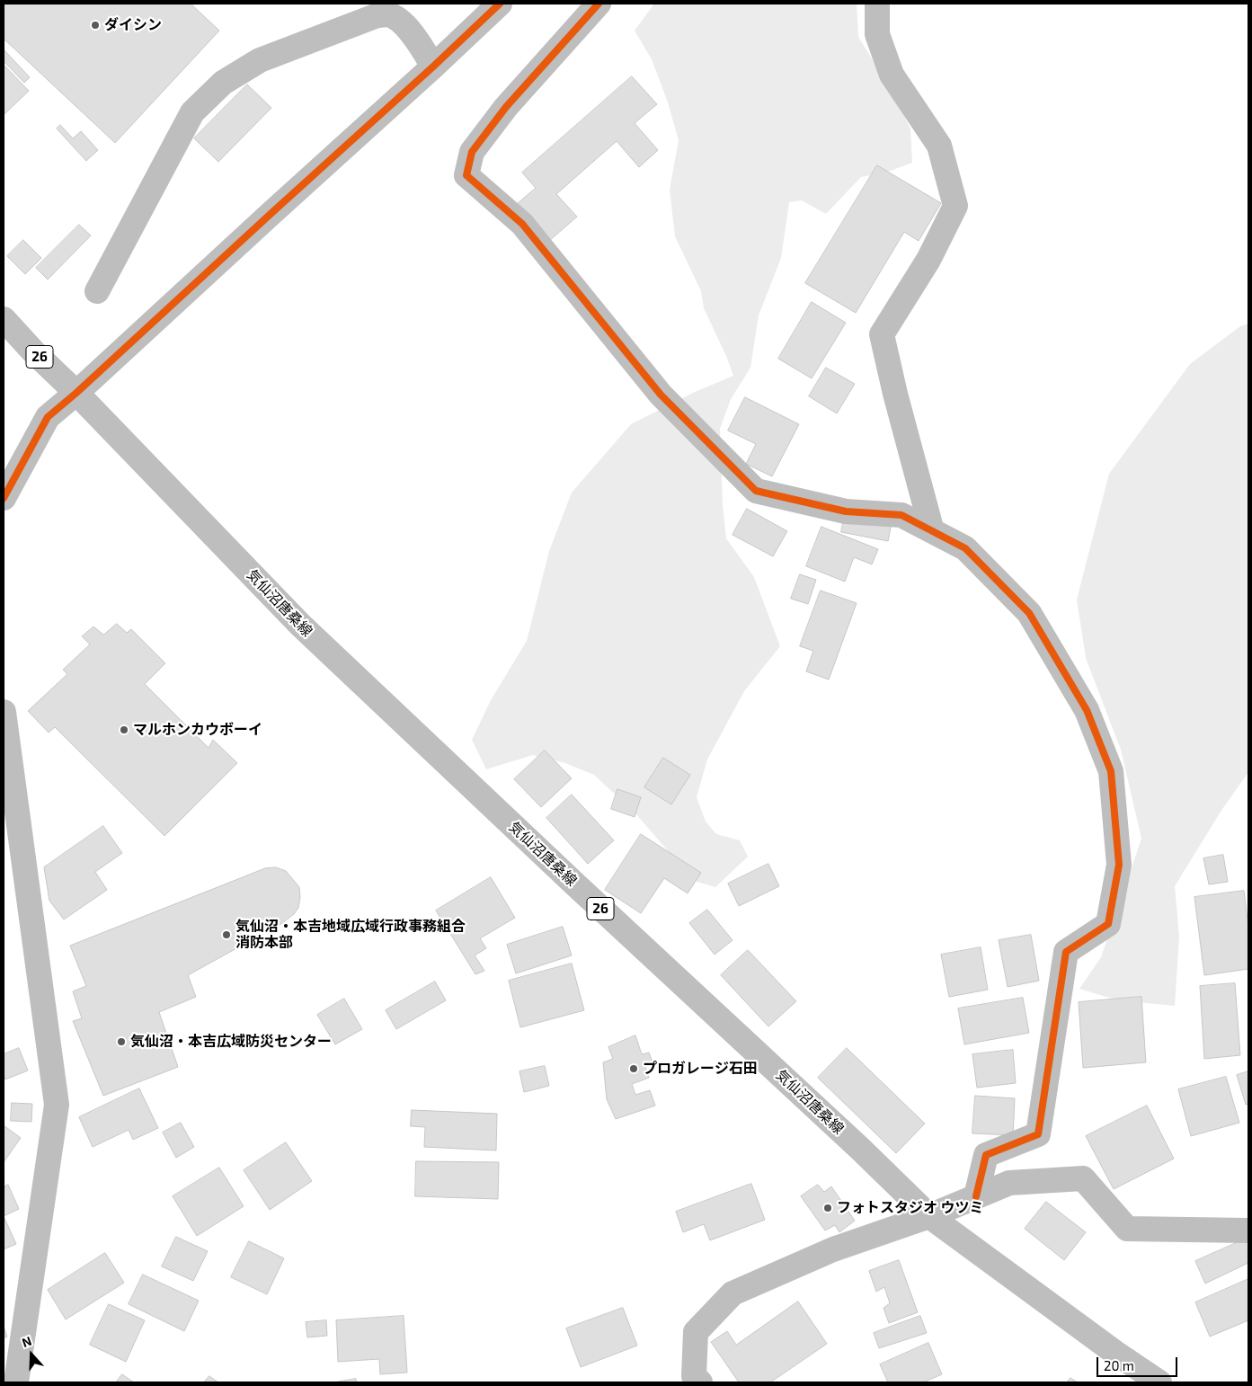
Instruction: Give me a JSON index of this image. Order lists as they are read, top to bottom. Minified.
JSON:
{"streets":{"street":["26","気仙沼唐桑線"]},"places":["ダイシン","マルホンカウボーイ","気仙沼・本吉地域広域行政事務組合 消防本部","気仙沼・本吉広域防災センター","プロガレージ石田","フォトスタジオ ウツミ"],"scale_bar":"20 m","north":"top"}
